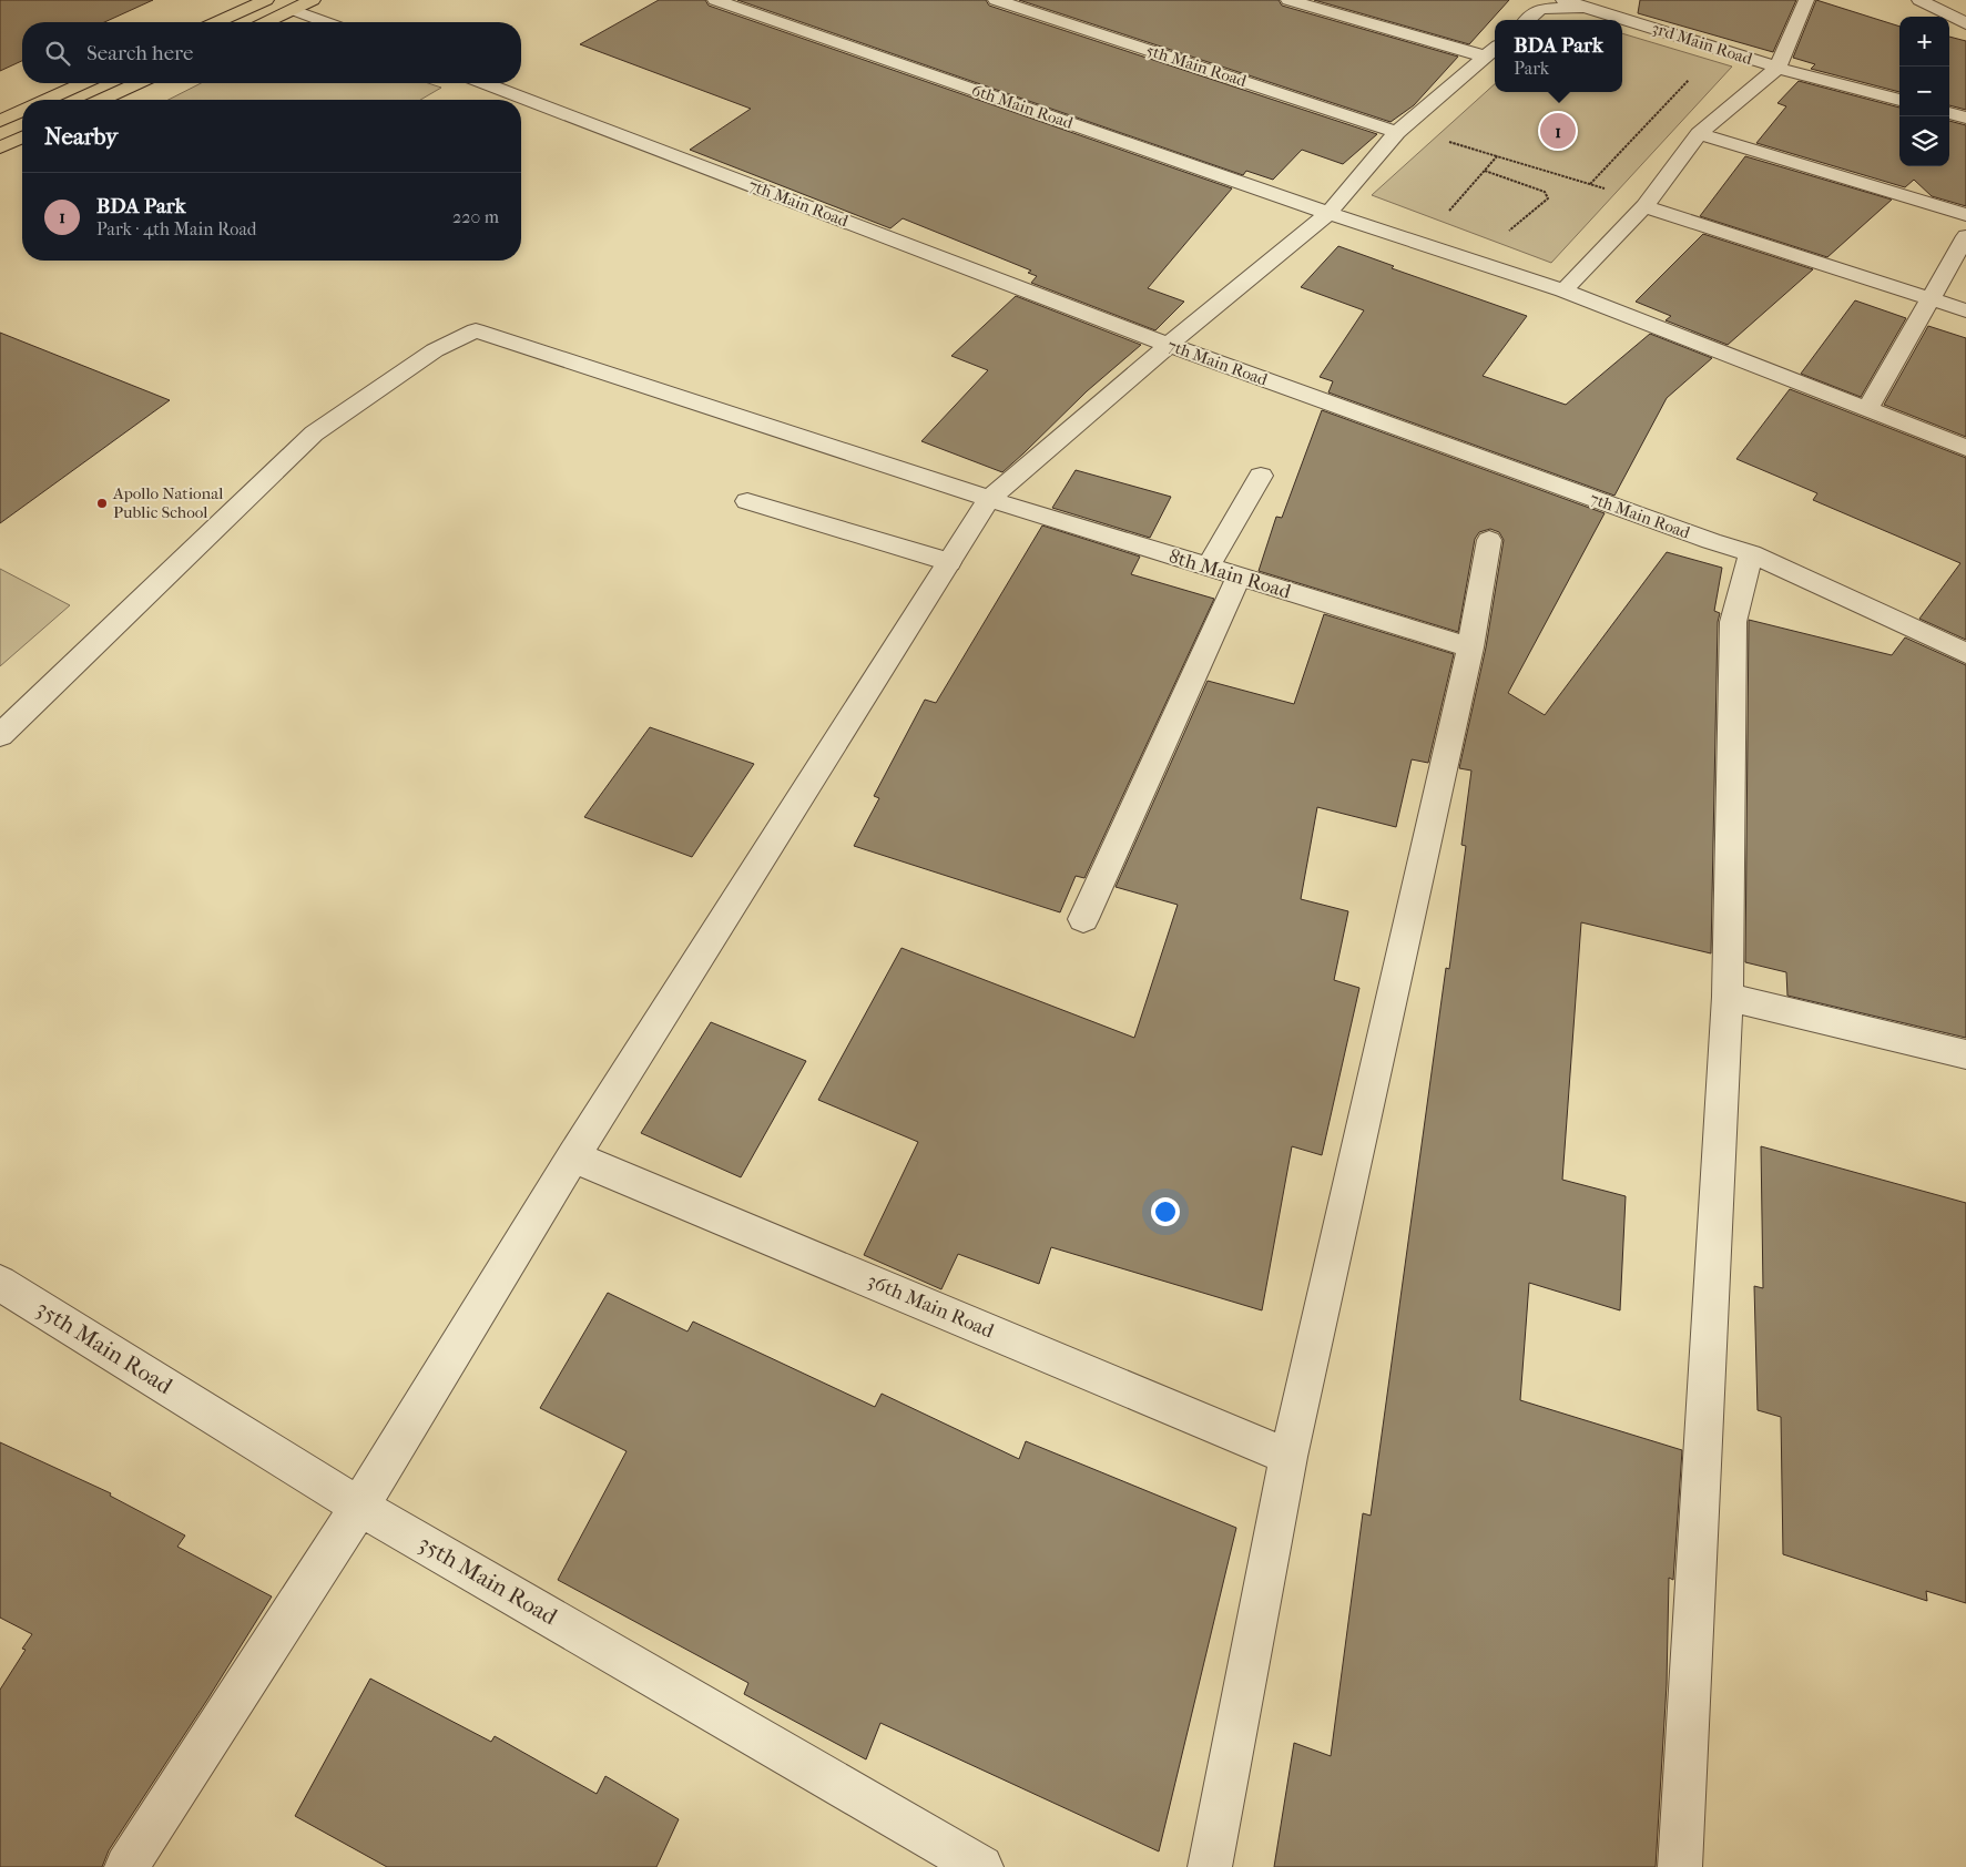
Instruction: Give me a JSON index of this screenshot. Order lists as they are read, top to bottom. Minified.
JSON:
{"streets":{"street":["3rd Main Road","5th Main Road","6th Main Road","7th Main Road","8th Main Road","36th Main Road","35th Main Road"]},"places":["Apollo National Public School"],"page":{"map_buttons":["+","−"],"popup":["BDA Park","Park"],"search":"Search here","heading":"Nearby","pins":"1","list":[{"mark":"1","name":"BDA Park","note":"Park · 4th Main Road","value":"220 m"}]}}
